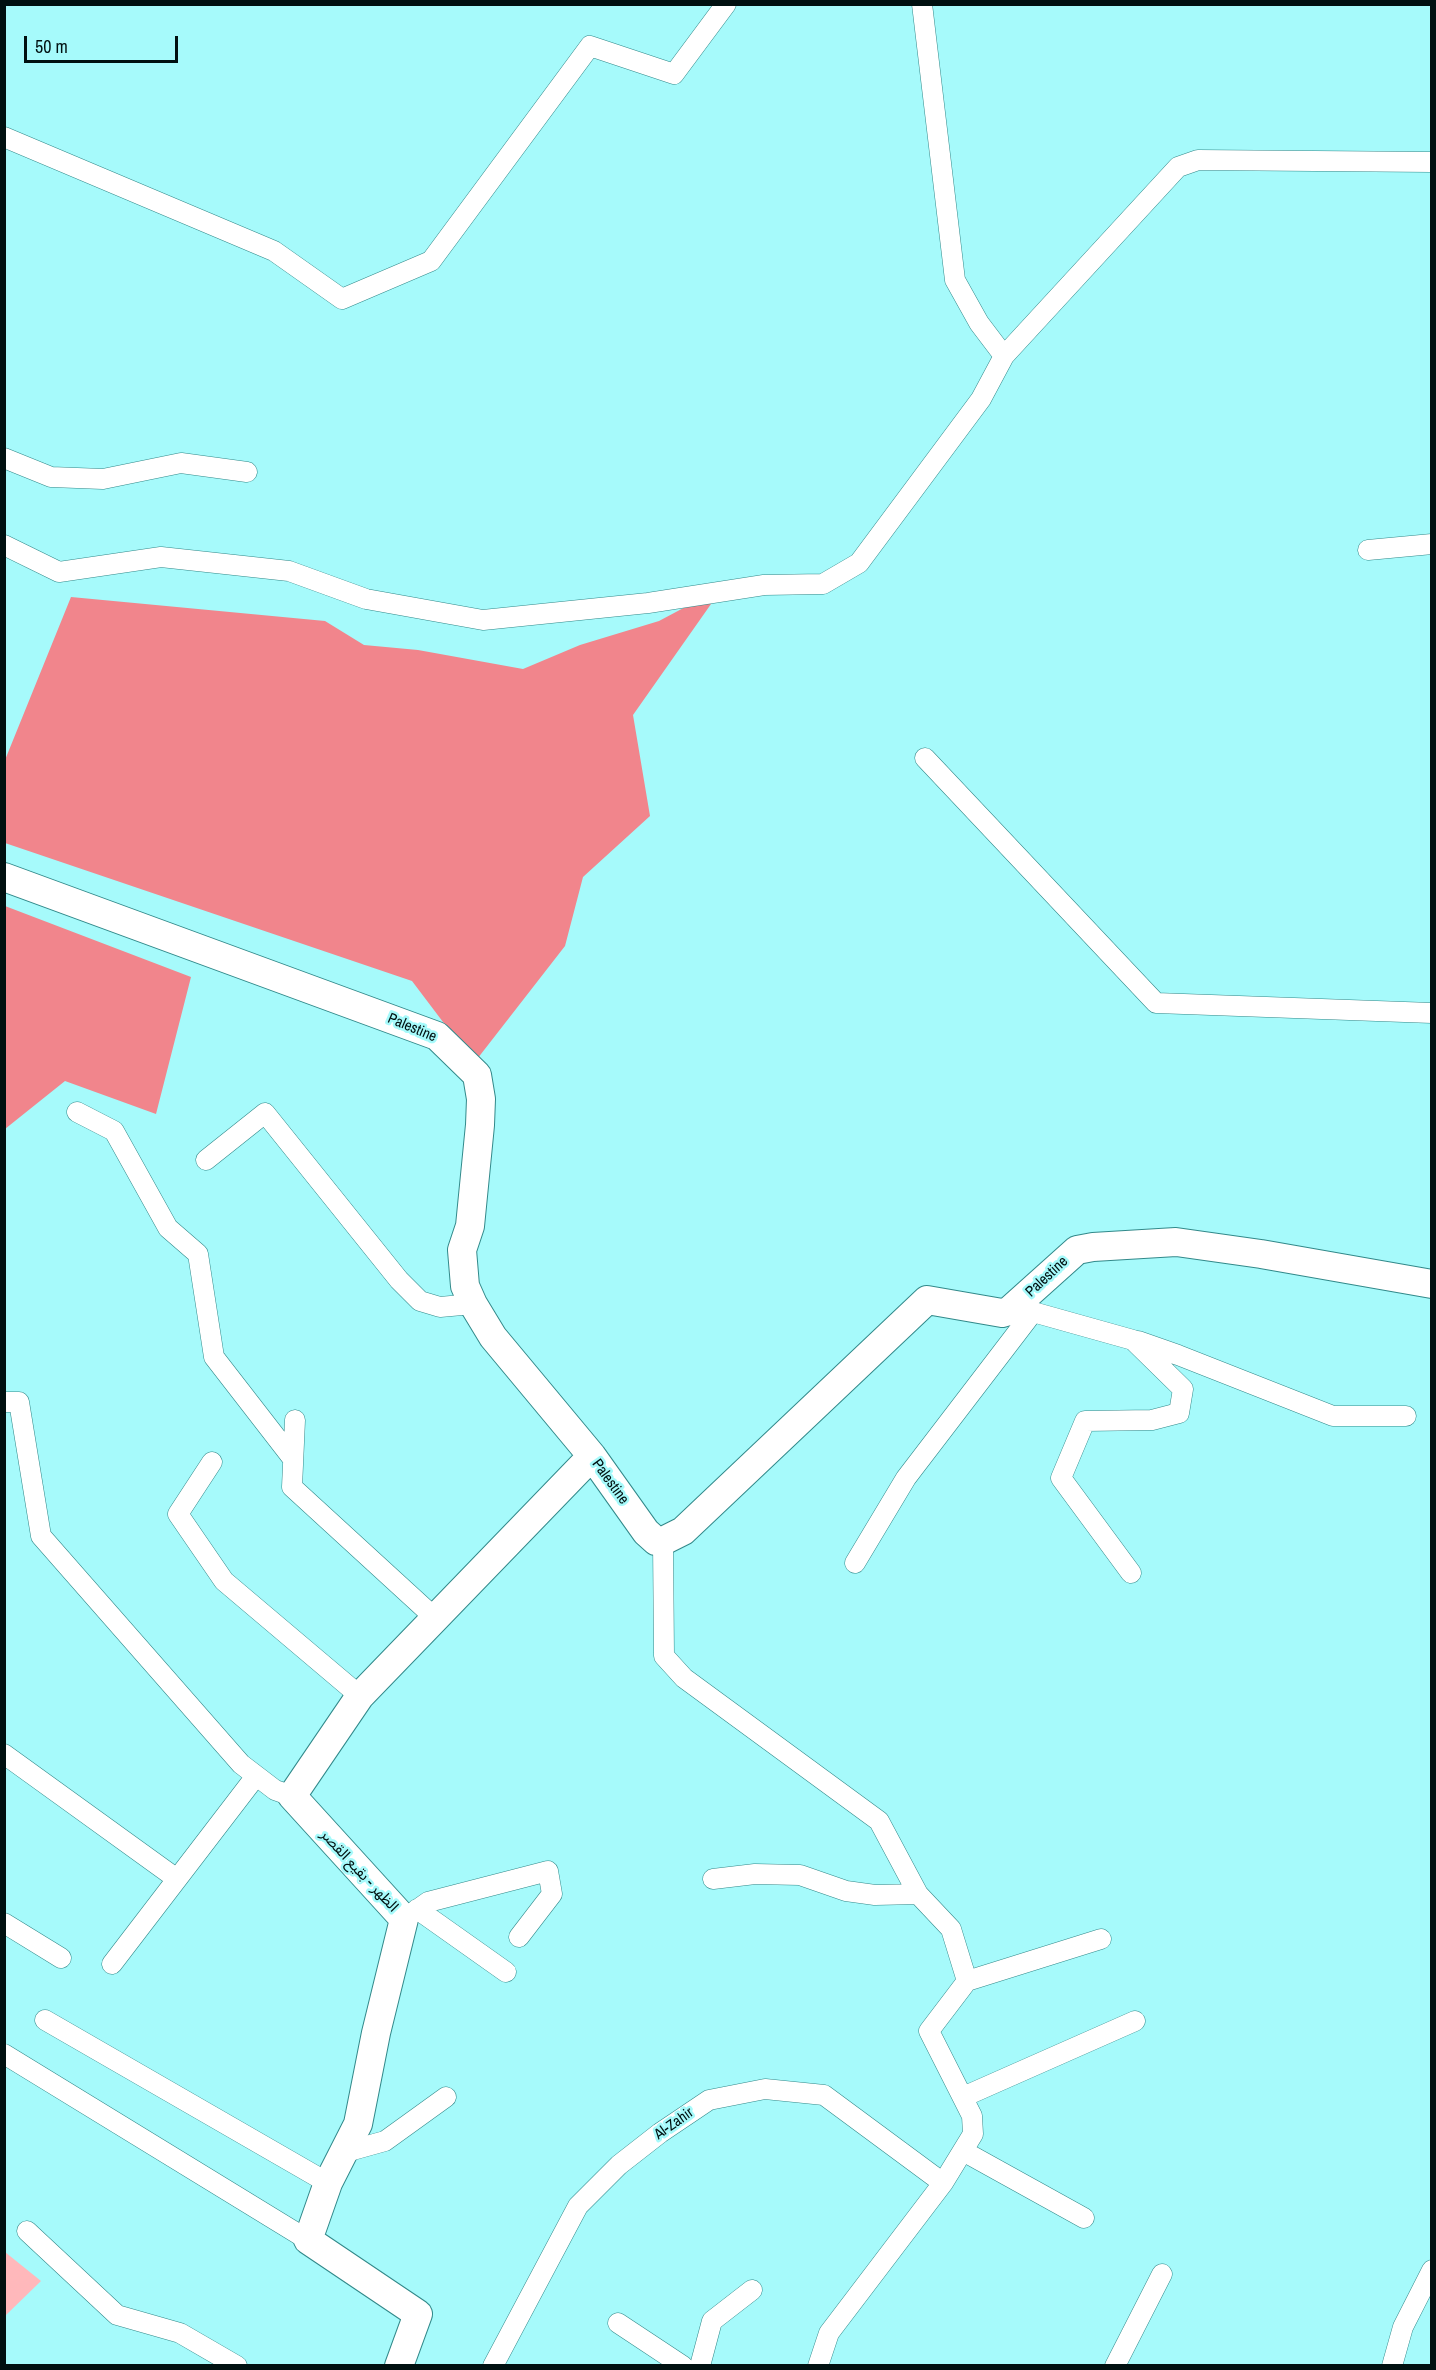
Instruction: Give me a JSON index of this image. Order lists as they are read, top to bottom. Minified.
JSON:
{"streets":{"main road":["Palestine","الظهر - بقيع القصر"],"street":["Al-Zahir"]},"scale_bar":"50 m"}
